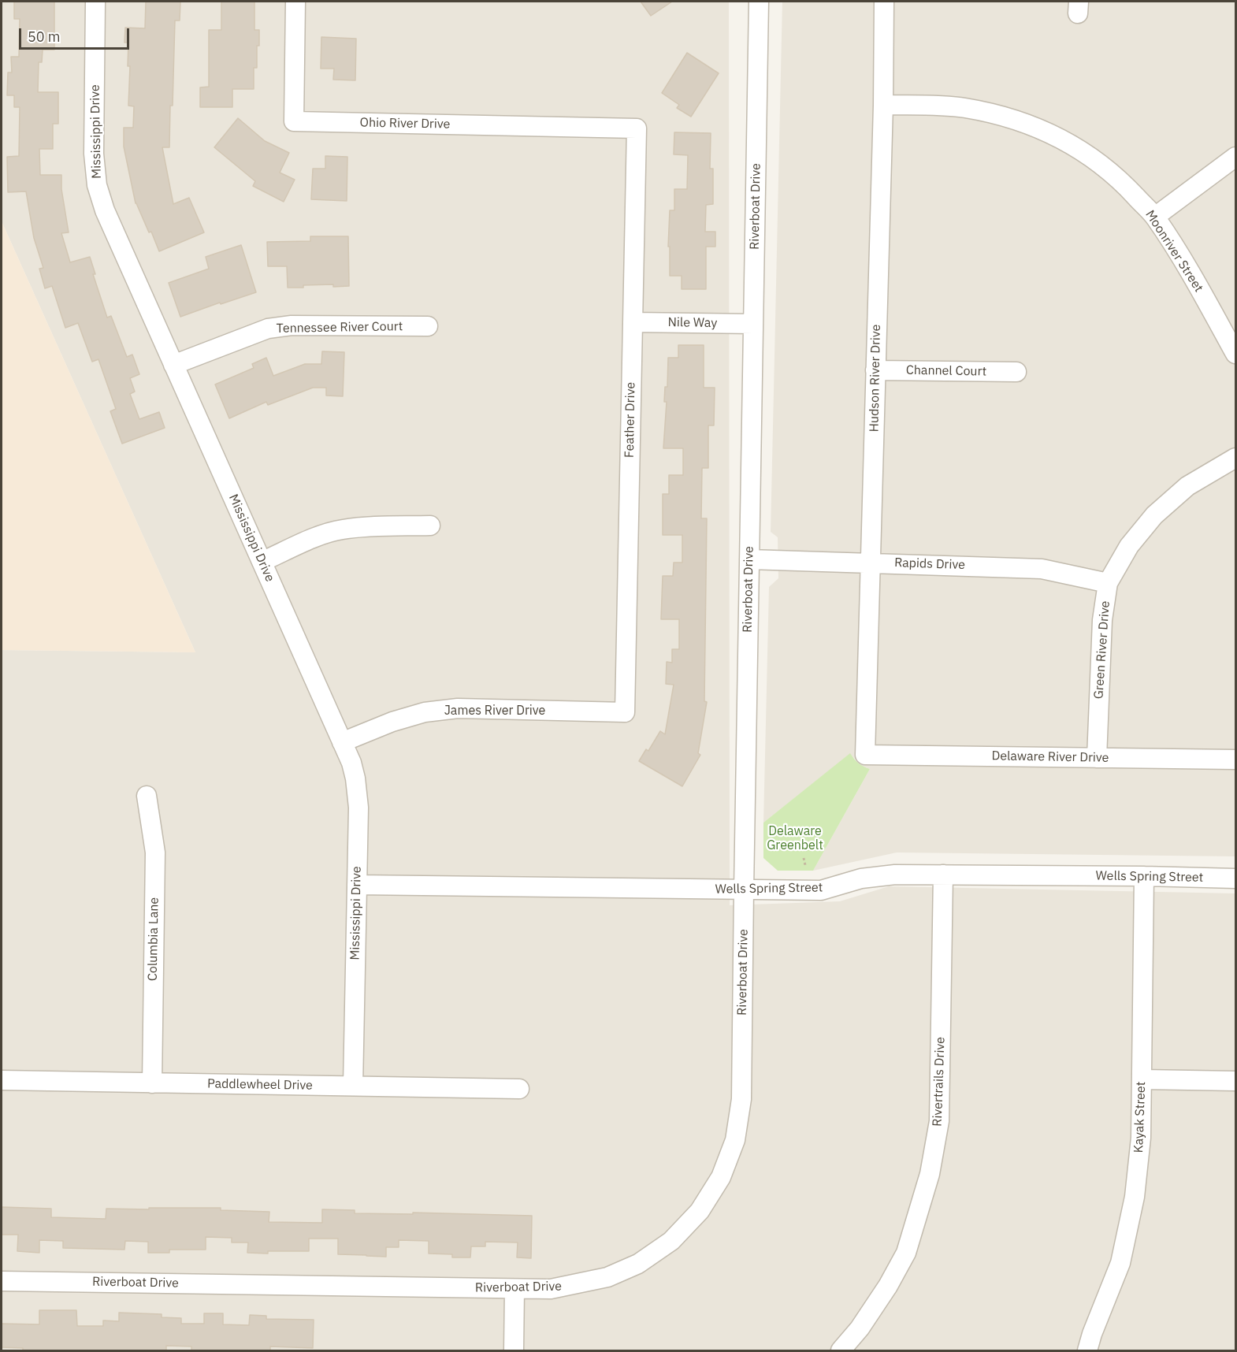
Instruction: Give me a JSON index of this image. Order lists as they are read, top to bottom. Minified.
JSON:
{"streets":{"street":["Ohio River Drive","Mississippi Drive","Riverboat Drive","Moonriver Street","Nile Way","Tennessee River Court","Channel Court","Hudson River Drive","Feather Drive","Rapids Drive","Green River Drive","James River Drive","Delaware River Drive","Wells Spring Street","Columbia Lane","Rivertrails Drive","Paddlewheel Drive","Kayak Street"]},"crossings":[["Ohio River Drive","Feather Drive"],["Mississippi Drive","Tennessee River Court"],["Mississippi Drive","James River Drive"],["Mississippi Drive","Wells Spring Street"],["Mississippi Drive","Paddlewheel Drive"],["Riverboat Drive","Nile Way"],["Riverboat Drive","Rapids Drive"],["Riverboat Drive","Wells Spring Street"],["Moonriver Street","Hudson River Drive"],["Nile Way","Feather Drive"],["Channel Court","Hudson River Drive"],["Hudson River Drive","Rapids Drive"],["Hudson River Drive","Delaware River Drive"],["Feather Drive","James River Drive"],["Rapids Drive","Green River Drive"],["Green River Drive","Delaware River Drive"],["Wells Spring Street","Rivertrails Drive"],["Wells Spring Street","Kayak Street"],["Columbia Lane","Paddlewheel Drive"]],"parks":["Delaware Greenbelt"],"scale_bar":"50 m"}
